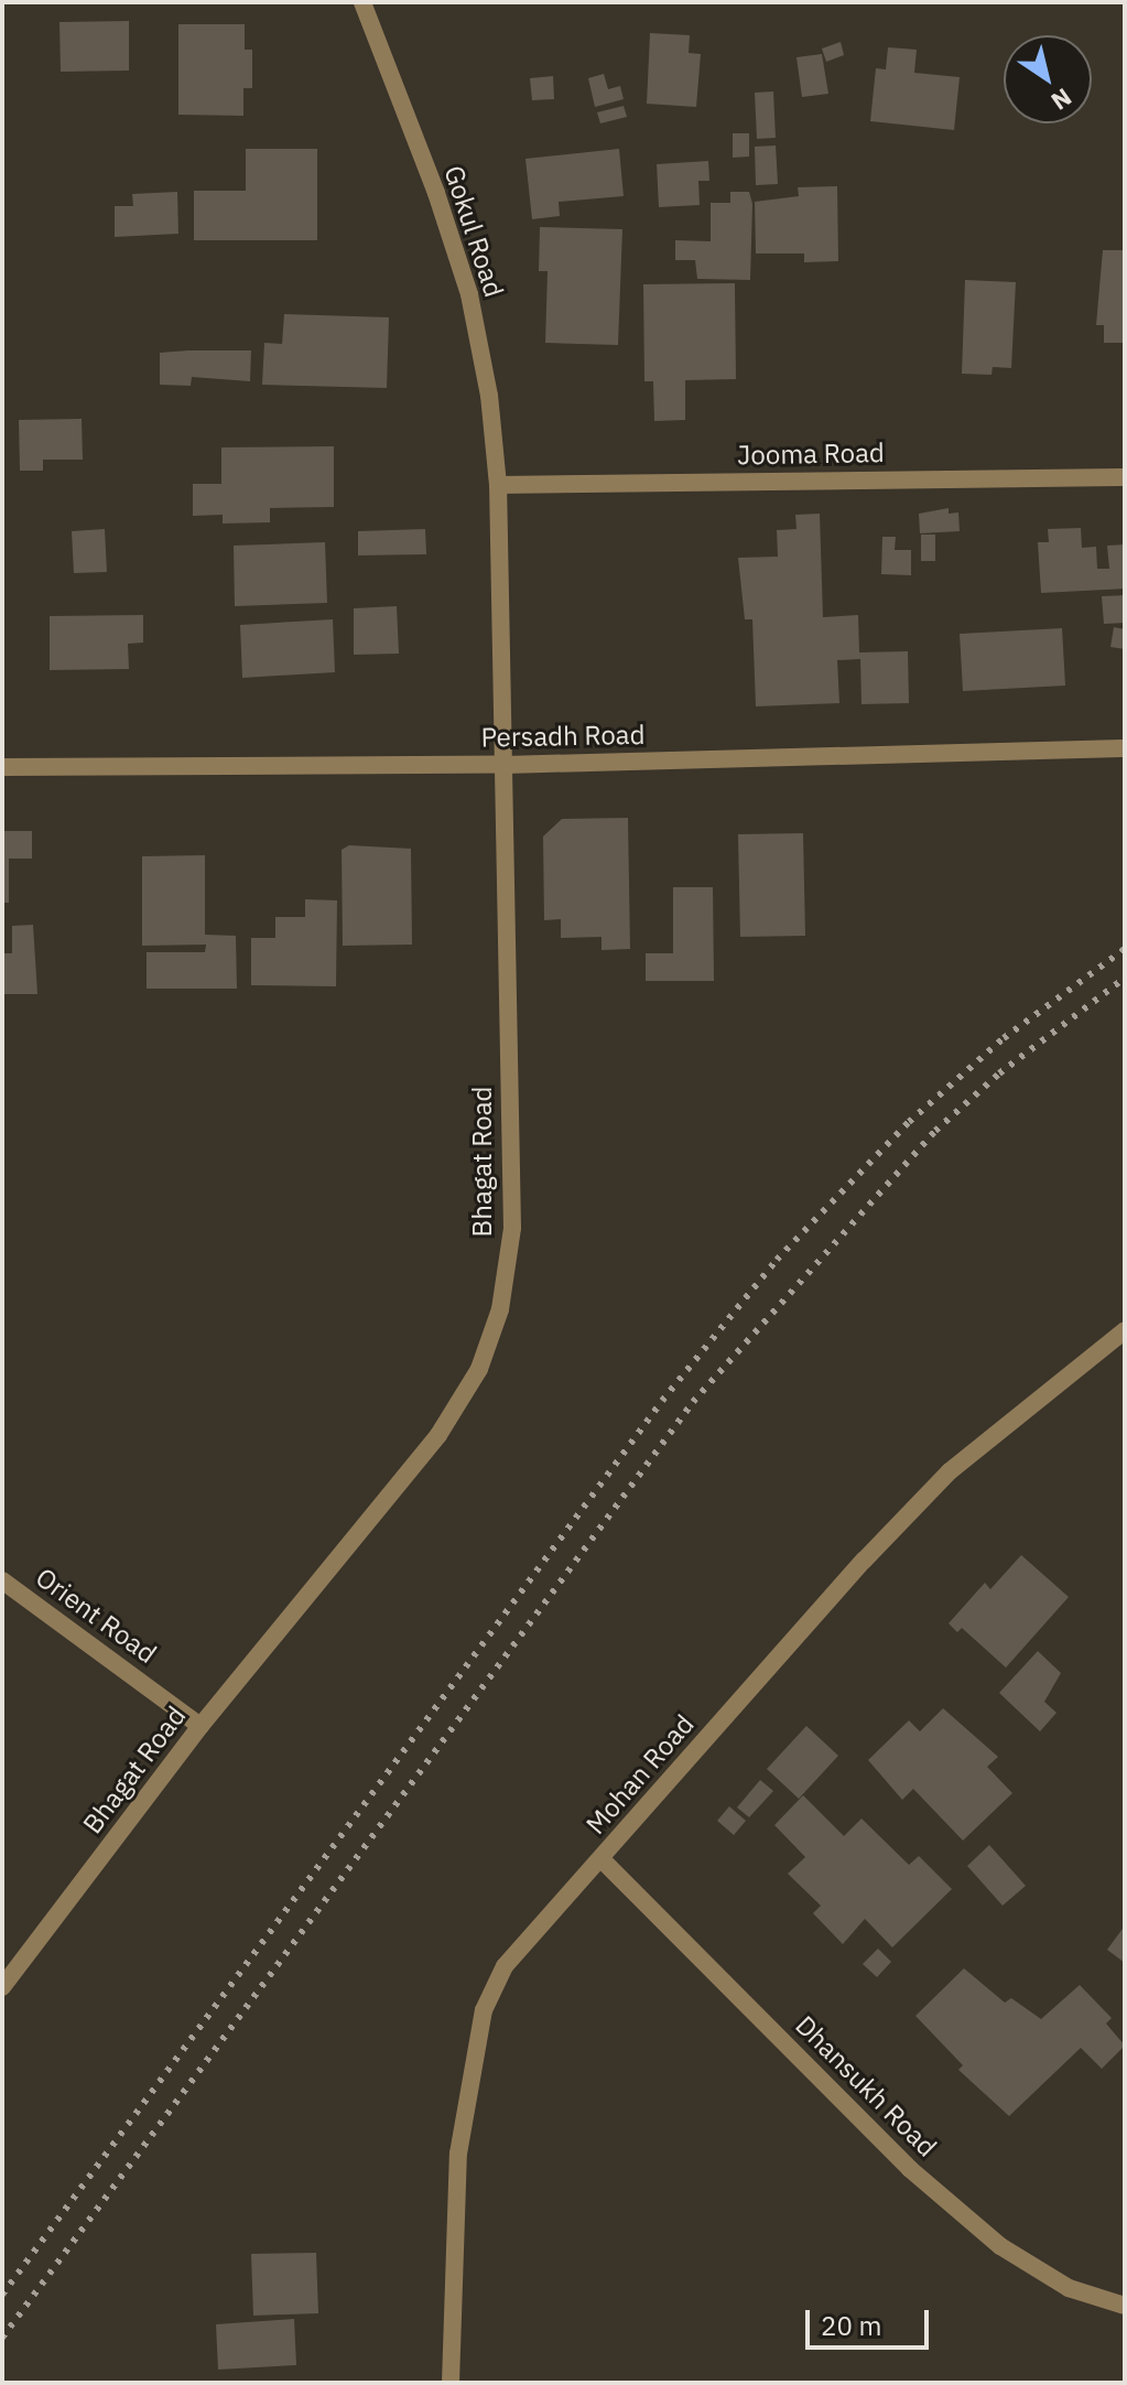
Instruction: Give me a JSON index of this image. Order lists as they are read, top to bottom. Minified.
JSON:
{"streets":{"street":["Gokul Road","Jooma Road","Persadh Road","Bhagat Road","Orient Road","Mohan Road","Dhansukh Road"]},"crossings":[["Gokul Road","Jooma Road"],["Gokul Road","Bhagat Road"],["Jooma Road","Bhagat Road"],["Persadh Road","Bhagat Road"],["Bhagat Road","Orient Road"],["Mohan Road","Dhansukh Road"]],"scale_bar":"20 m","north":"bottom right"}
